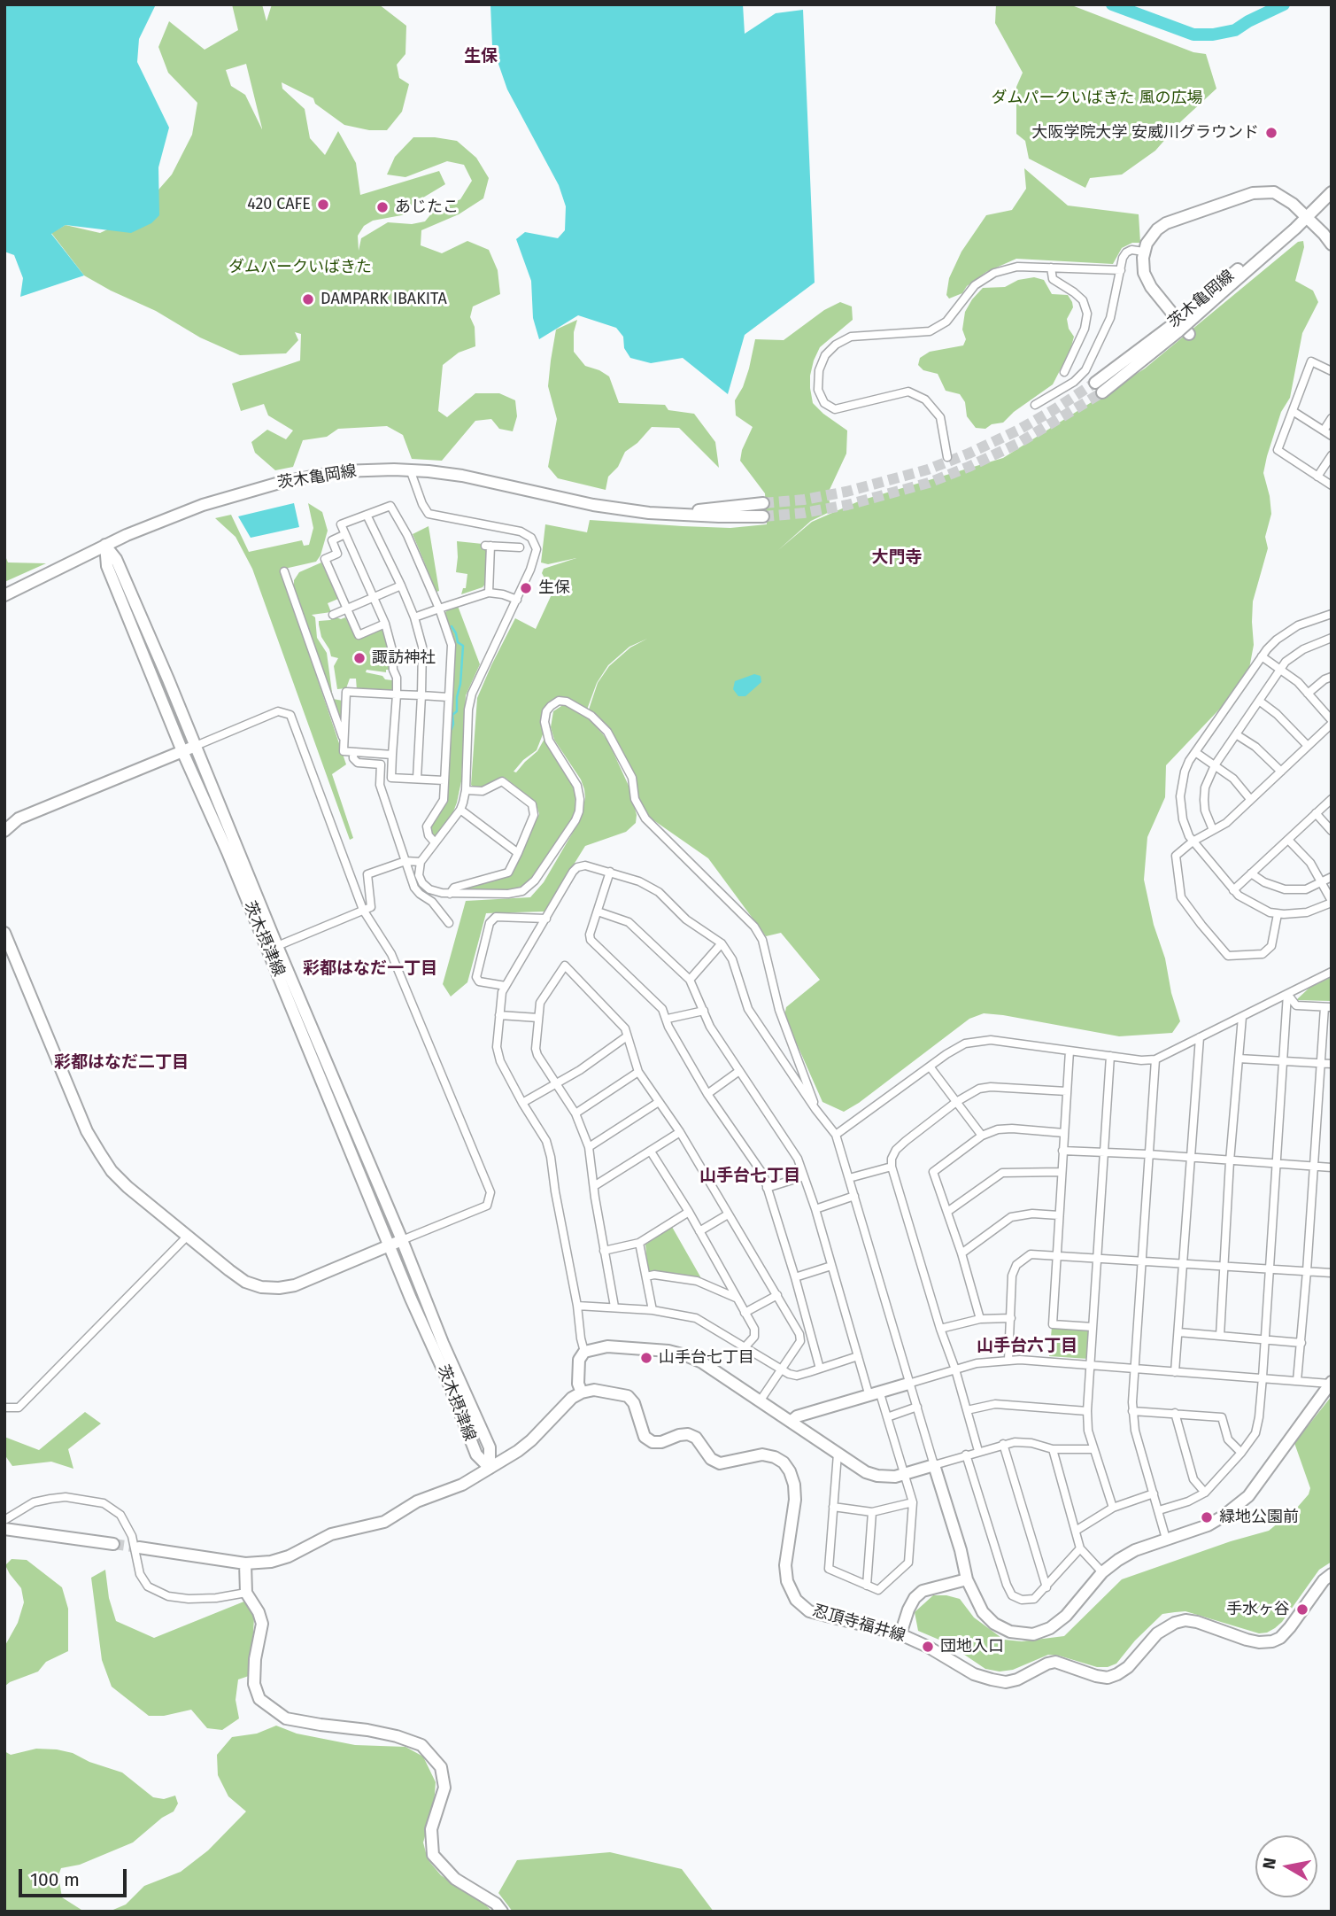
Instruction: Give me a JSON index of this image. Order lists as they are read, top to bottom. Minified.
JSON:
{"streets":{"main road":["茨木亀岡線","茨木摂津線","忍頂寺福井線"]},"crossings":[["茨木亀岡線","茨木摂津線"]],"districts":["生保","大門寺","彩都はなだ一丁目","彩都はなだ二丁目","山手台七丁目","山手台六丁目"],"parks":["ダムパークいばきた 風の広場","ダムパークいばきた"],"places":["大阪学院大学 安威川グラウンド","420 CAFE","あじたこ","DAMPARK IBAKITA","生保","諏訪神社","山手台七丁目","緑地公園前","手水ヶ谷","団地入口"],"scale_bar":"100 m","north":"left"}
